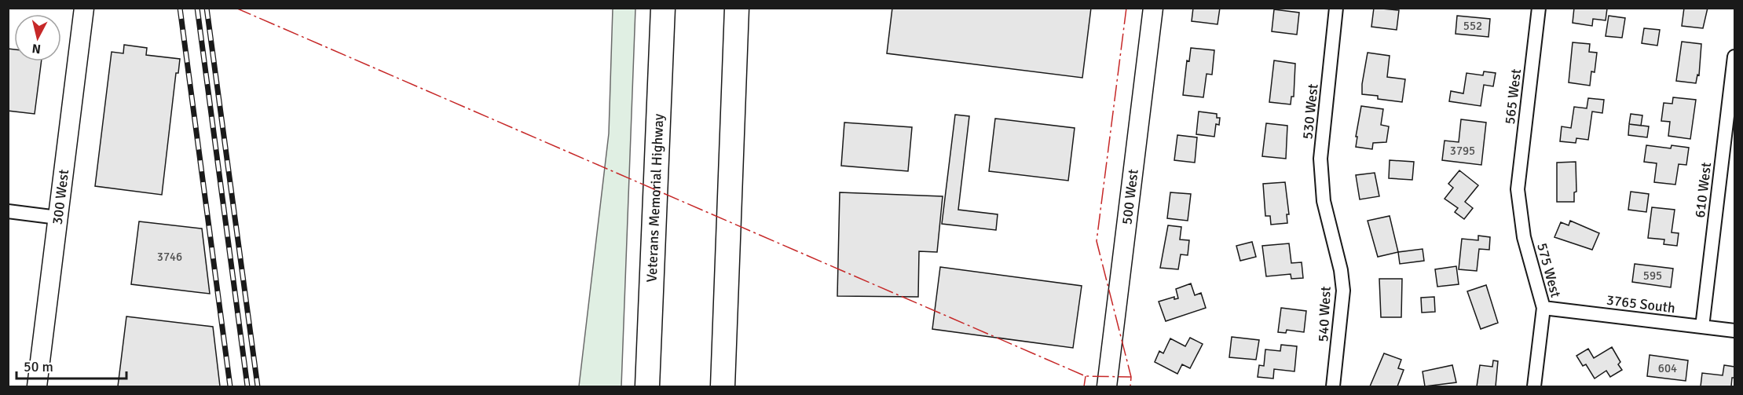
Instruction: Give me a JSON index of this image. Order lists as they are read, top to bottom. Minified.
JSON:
{"streets":{"highway":["Veterans Memorial Highway"],"street":["565 West","530 West","610 West","300 West","500 West","575 West","3765 South","540 West"]},"crossings":[["565 West","575 West"],["530 West","540 West"],["610 West","3765 South"],["575 West","3765 South"]],"house_numbers":["552","3795","3746","595","604"],"scale_bar":"50 m","north":"bottom"}
